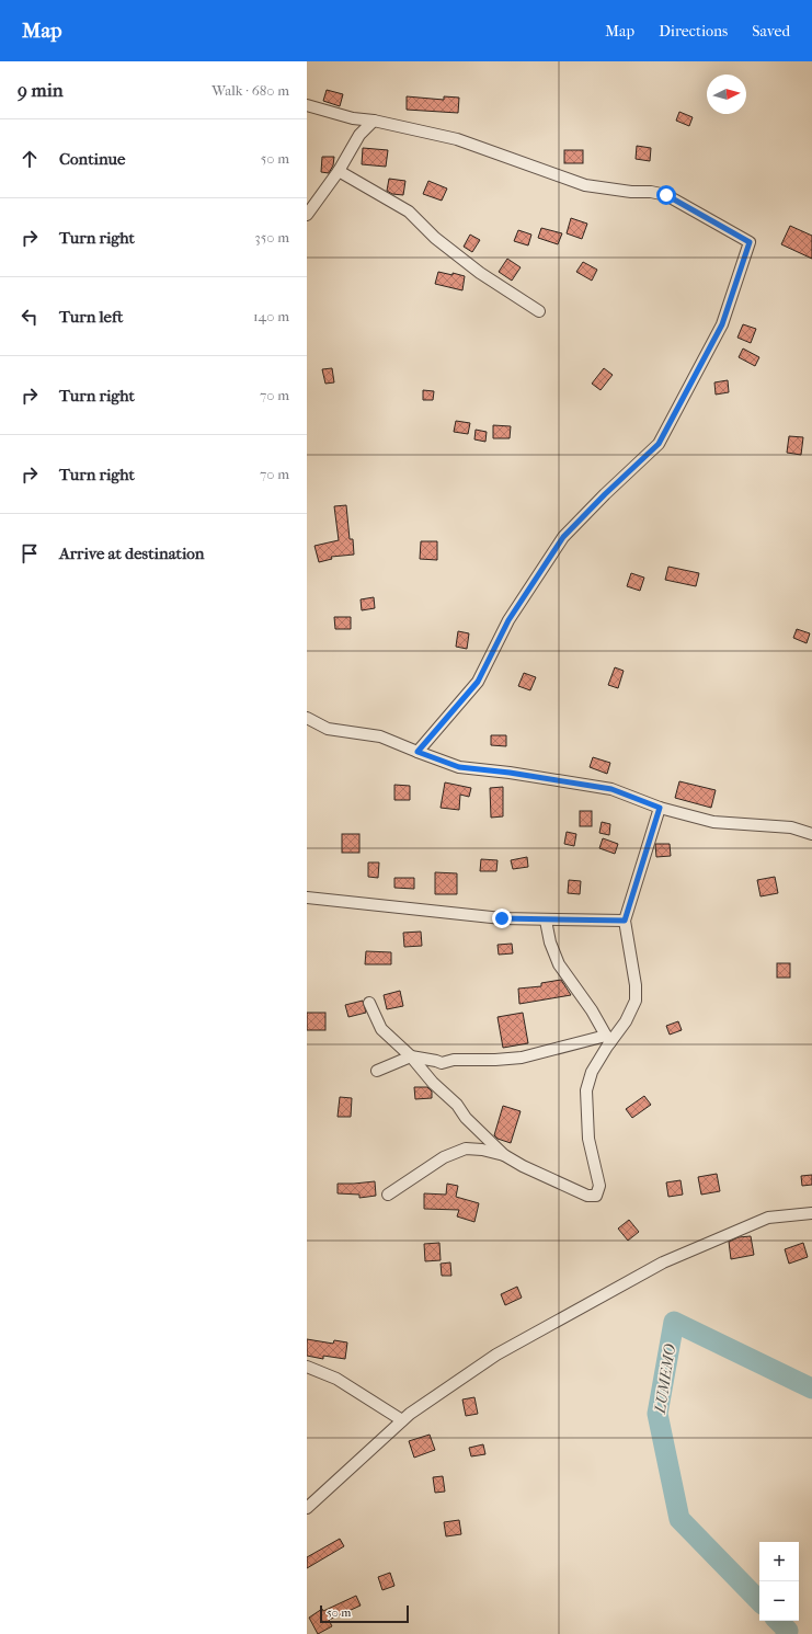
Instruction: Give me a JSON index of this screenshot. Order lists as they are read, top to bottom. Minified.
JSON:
{"water":["LUMEMO"],"scale_bar":"50 m","north":"right","page":{"header":"Map","nav":["Map","Directions","Saved"],"heading":["9 min","Walk · 680 m"],"list":[["Continue","50 m"],["Turn right","350 m"],["Turn left","140 m"],["Turn right","70 m"],["Turn right","70 m"],"Arrive at destination"],"map_buttons":["+","−"],"scale":"50 m"}}
